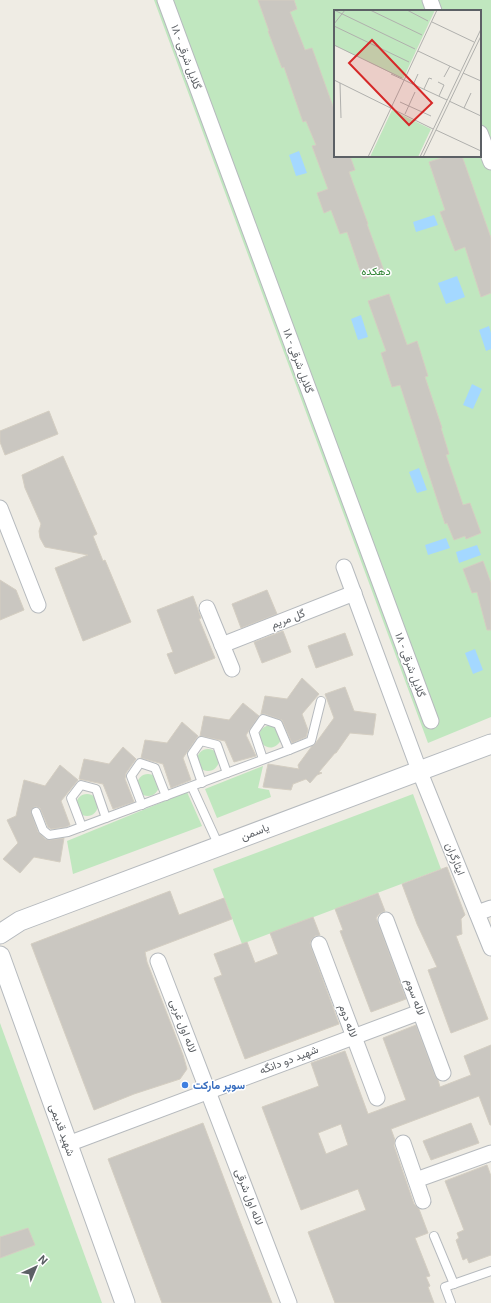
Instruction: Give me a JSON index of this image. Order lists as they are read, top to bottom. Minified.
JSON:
{"streets":{"street":["گلایل شرقی - ۱۸","گل مریم","یاسمن","ایثارگران","لاله سوم","لاله دوم","لاله اول غربی","شهید دو دانگه","شهید قدیمی","لاله اول شرقی"]},"crossings":[["گل مریم","ایثارگران"],["یاسمن","ایثارگران"],["لاله سوم","شهید دو دانگه"],["لاله دوم","شهید دو دانگه"],["لاله اول غربی","شهید دو دانگه"],["لاله اول غربی","لاله اول شرقی"],["شهید دو دانگه","شهید قدیمی"],["شهید دو دانگه","لاله اول شرقی"]],"parks":["دهکده"],"places":["سوپر مارکت"],"north":"top right"}
